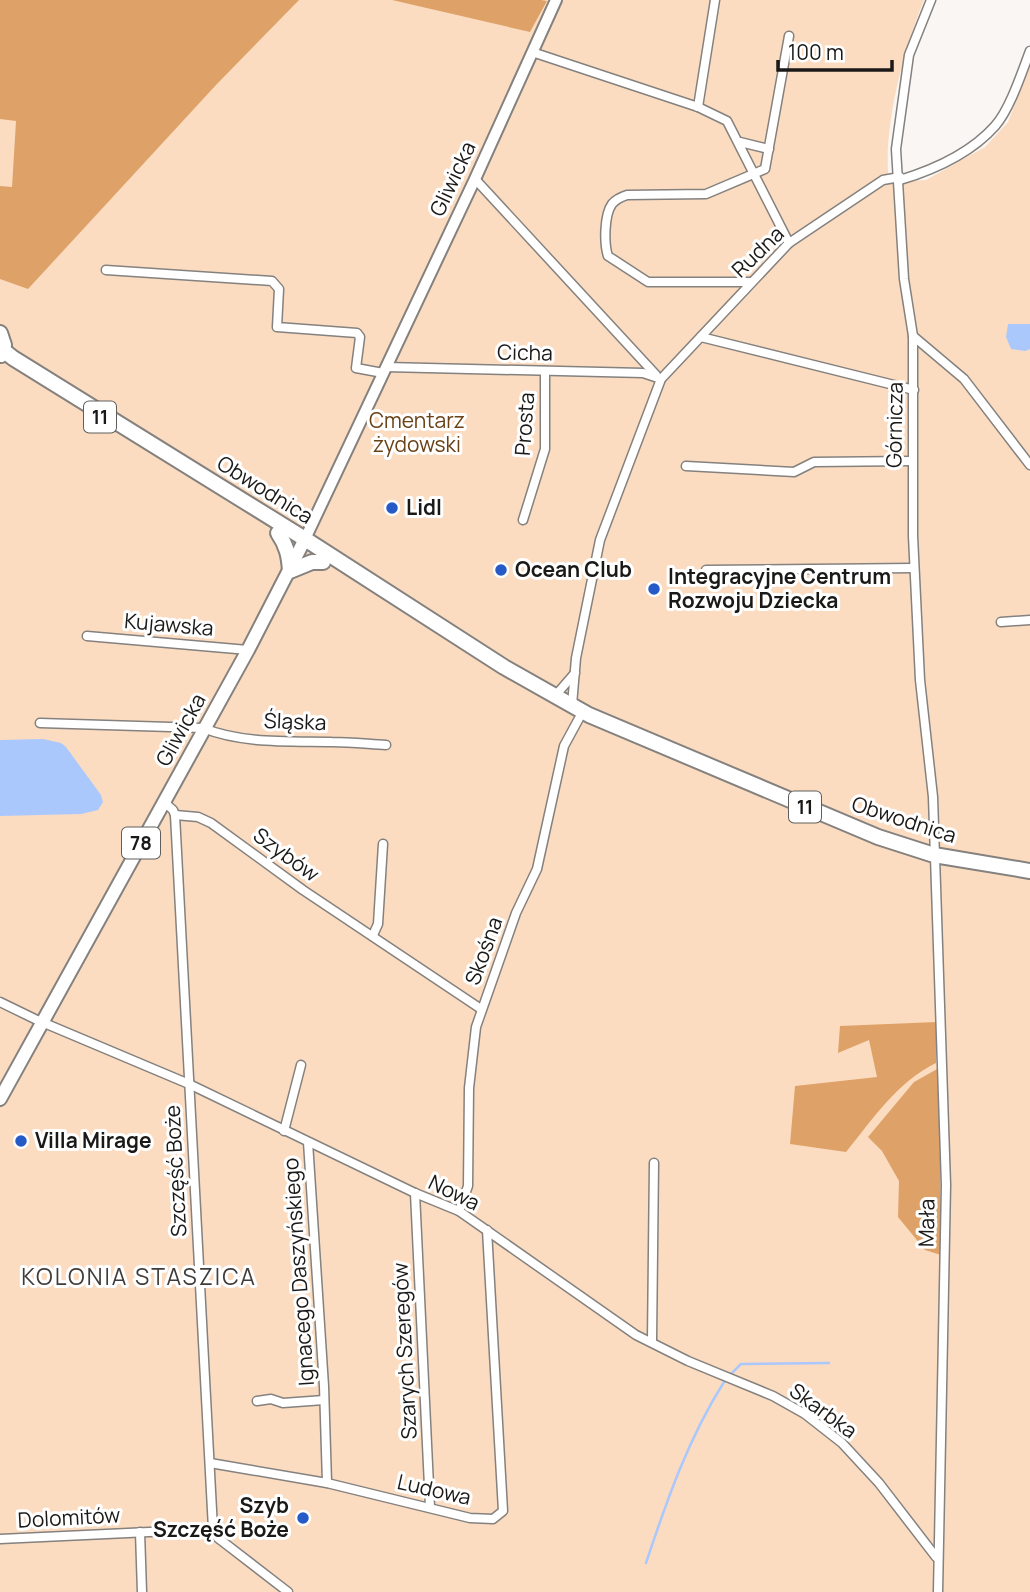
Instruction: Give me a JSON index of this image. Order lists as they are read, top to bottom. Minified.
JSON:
{"streets":{"highway":["11","Obwodnica"],"main road":["Gliwicka","78"],"street":["Rudna","Cicha","Prosta","Górnicza","Kujawska","Śląska","Szybów","Skośna","Szczęść Boże","Nowa","Mała","Ignacego Daszyńskiego","Szarych Szeregów","Skarbka","Ludowa","Dolomitów"]},"crossings":[["Gliwicka","Cicha"],["Gliwicka","Obwodnica"],["Gliwicka","Kujawska"],["Gliwicka","Śląska"],["Gliwicka","Nowa"],["Rudna","Cicha"],["Rudna","Górnicza"],["Rudna","Skośna"],["Cicha","Prosta"],["Cicha","Skośna"],["Górnicza","Obwodnica"],["Górnicza","Mała"],["Obwodnica","Skośna"],["Obwodnica","Mała"],["Szybów","Skośna"],["Szybów","Szczęść Boże"],["Skośna","Nowa"],["Szczęść Boże","Nowa"],["Szczęść Boże","Ludowa"],["Szczęść Boże","Dolomitów"],["Nowa","Ignacego Daszyńskiego"],["Nowa","Szarych Szeregów"],["Nowa","Skarbka"],["Nowa","Ludowa"],["Mała","Skarbka"],["Ignacego Daszyńskiego","Ludowa"],["Szarych Szeregów","Ludowa"]],"districts":["KOLONIA STASZICA"],"parks":["Cmentarz żydowski"],"places":["Lidl","Ocean Club","Integracyjne Centrum Rozwoju Dziecka","Villa Mirage","Szyb Szczęść Boże"],"scale_bar":"100 m"}
